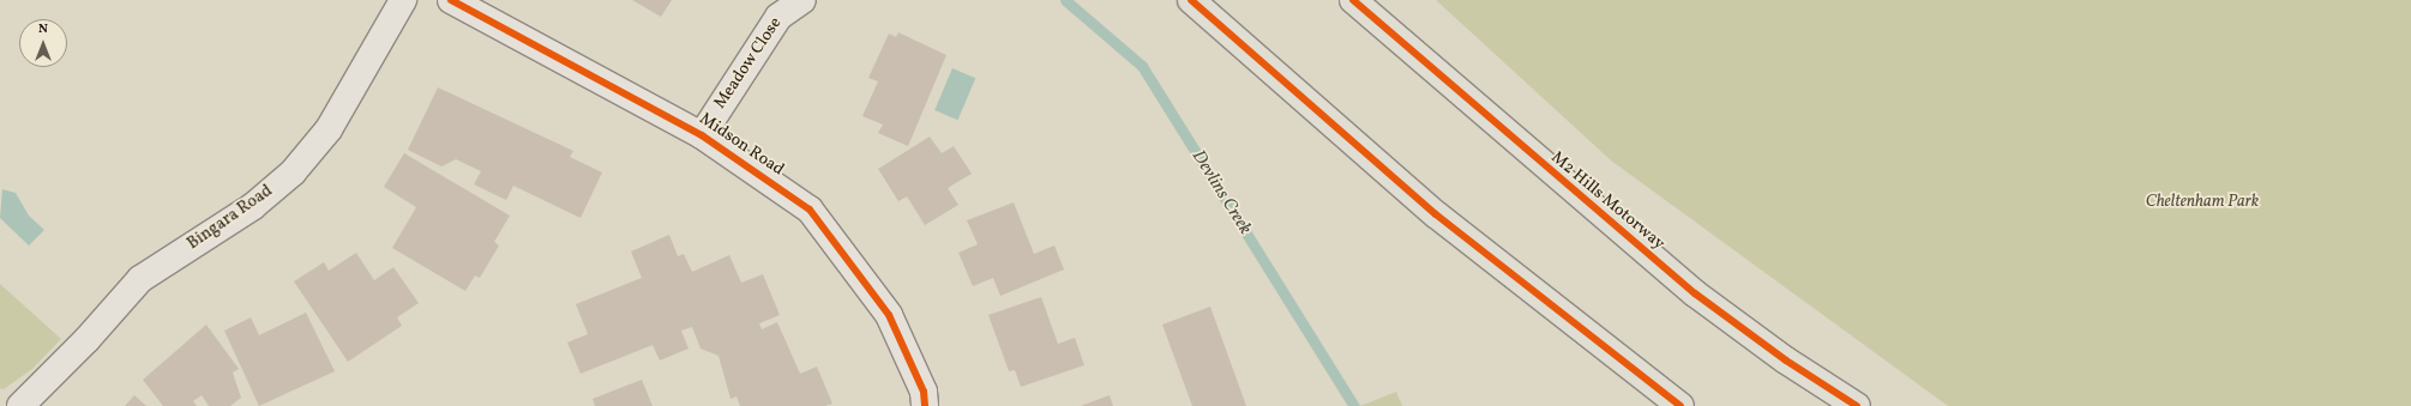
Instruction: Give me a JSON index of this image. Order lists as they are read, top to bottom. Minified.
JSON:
{"streets":{"highway":["M2 Hills Motorway"],"street":["Meadow Close","Midson Road","Bingara Road"]},"crossings":[["Meadow Close","Midson Road"]],"water":["Devlins Creek"],"parks":["Cheltenham Park"],"north":"top"}
